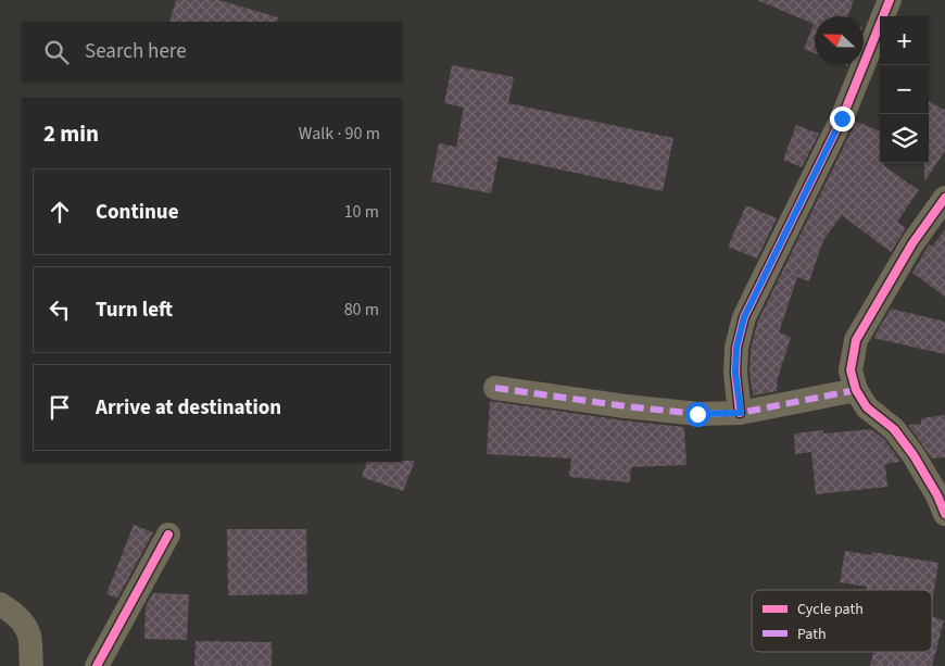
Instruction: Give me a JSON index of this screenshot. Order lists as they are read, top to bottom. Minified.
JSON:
{"legend":["Cycle path","Path"],"north":"left","page":{"map_buttons":["+","−"],"search":"Search here","heading":["2 min","Walk · 90 m"],"list":[["Continue","10 m"],["Turn left","80 m"],"Arrive at destination"]}}
